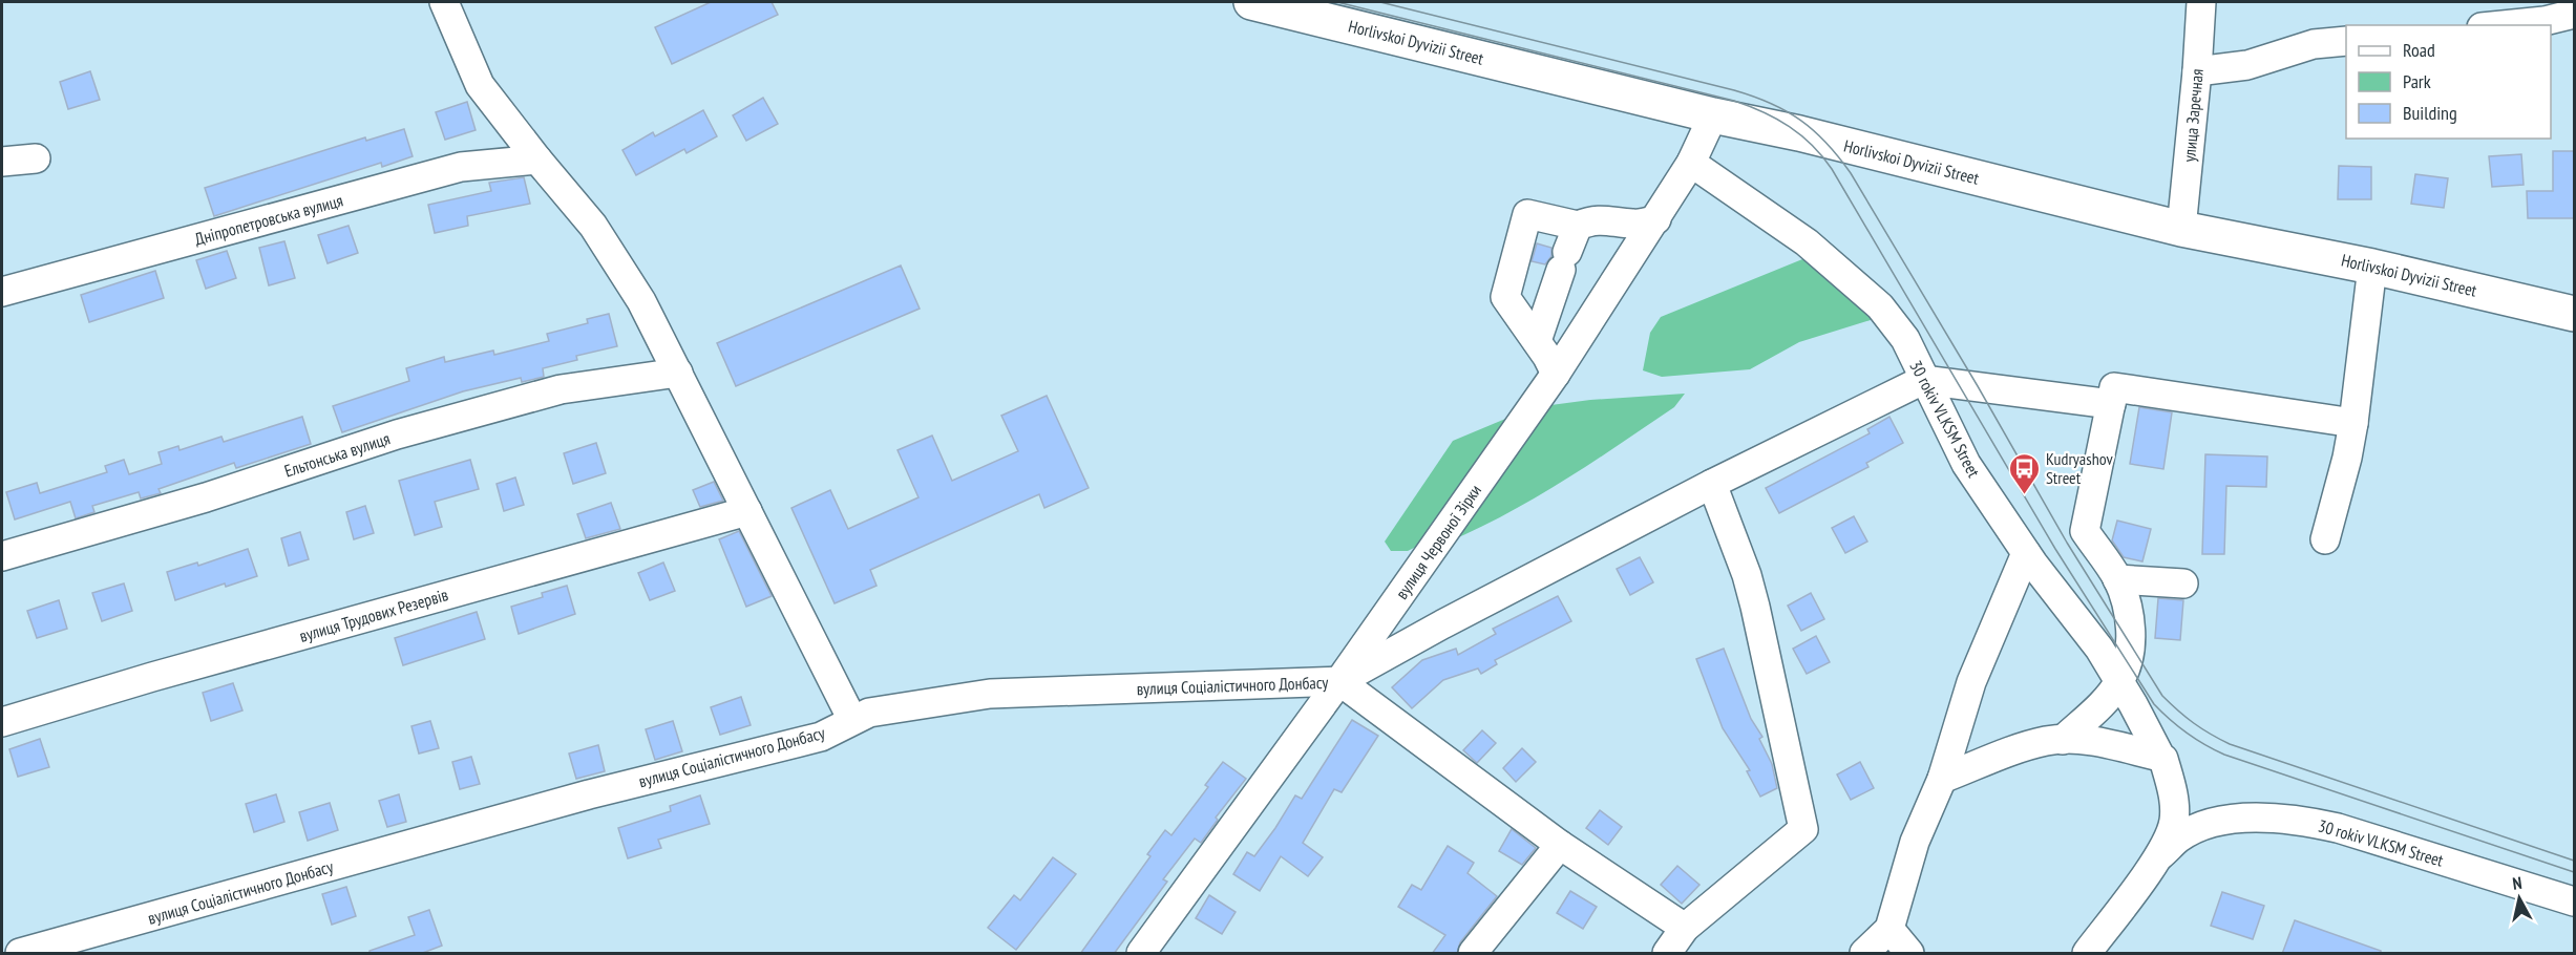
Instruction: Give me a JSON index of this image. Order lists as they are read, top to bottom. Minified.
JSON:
{"streets":{"main road":["Horlivskoi Dyvizii Street"],"street":["улица Заречная","Дніпропетровська вулиця","30 rokiv VLKSM Street","Ельтонська вулиця","вулиця Червоної Зірки","вулиця Трудових Резервів","вулиця Соціалістичного Донбасу"]},"crossings":[["Horlivskoi Dyvizii Street","улица Заречная"],["Horlivskoi Dyvizii Street","вулиця Червоної Зірки"],["30 rokiv VLKSM Street","вулиця Червоної Зірки"],["вулиця Червоної Зірки","вулиця Соціалістичного Донбасу"]],"places":{"bus stop":["Kudryashov Street"]},"legend":["Road","Park","Building"],"north":"top"}
